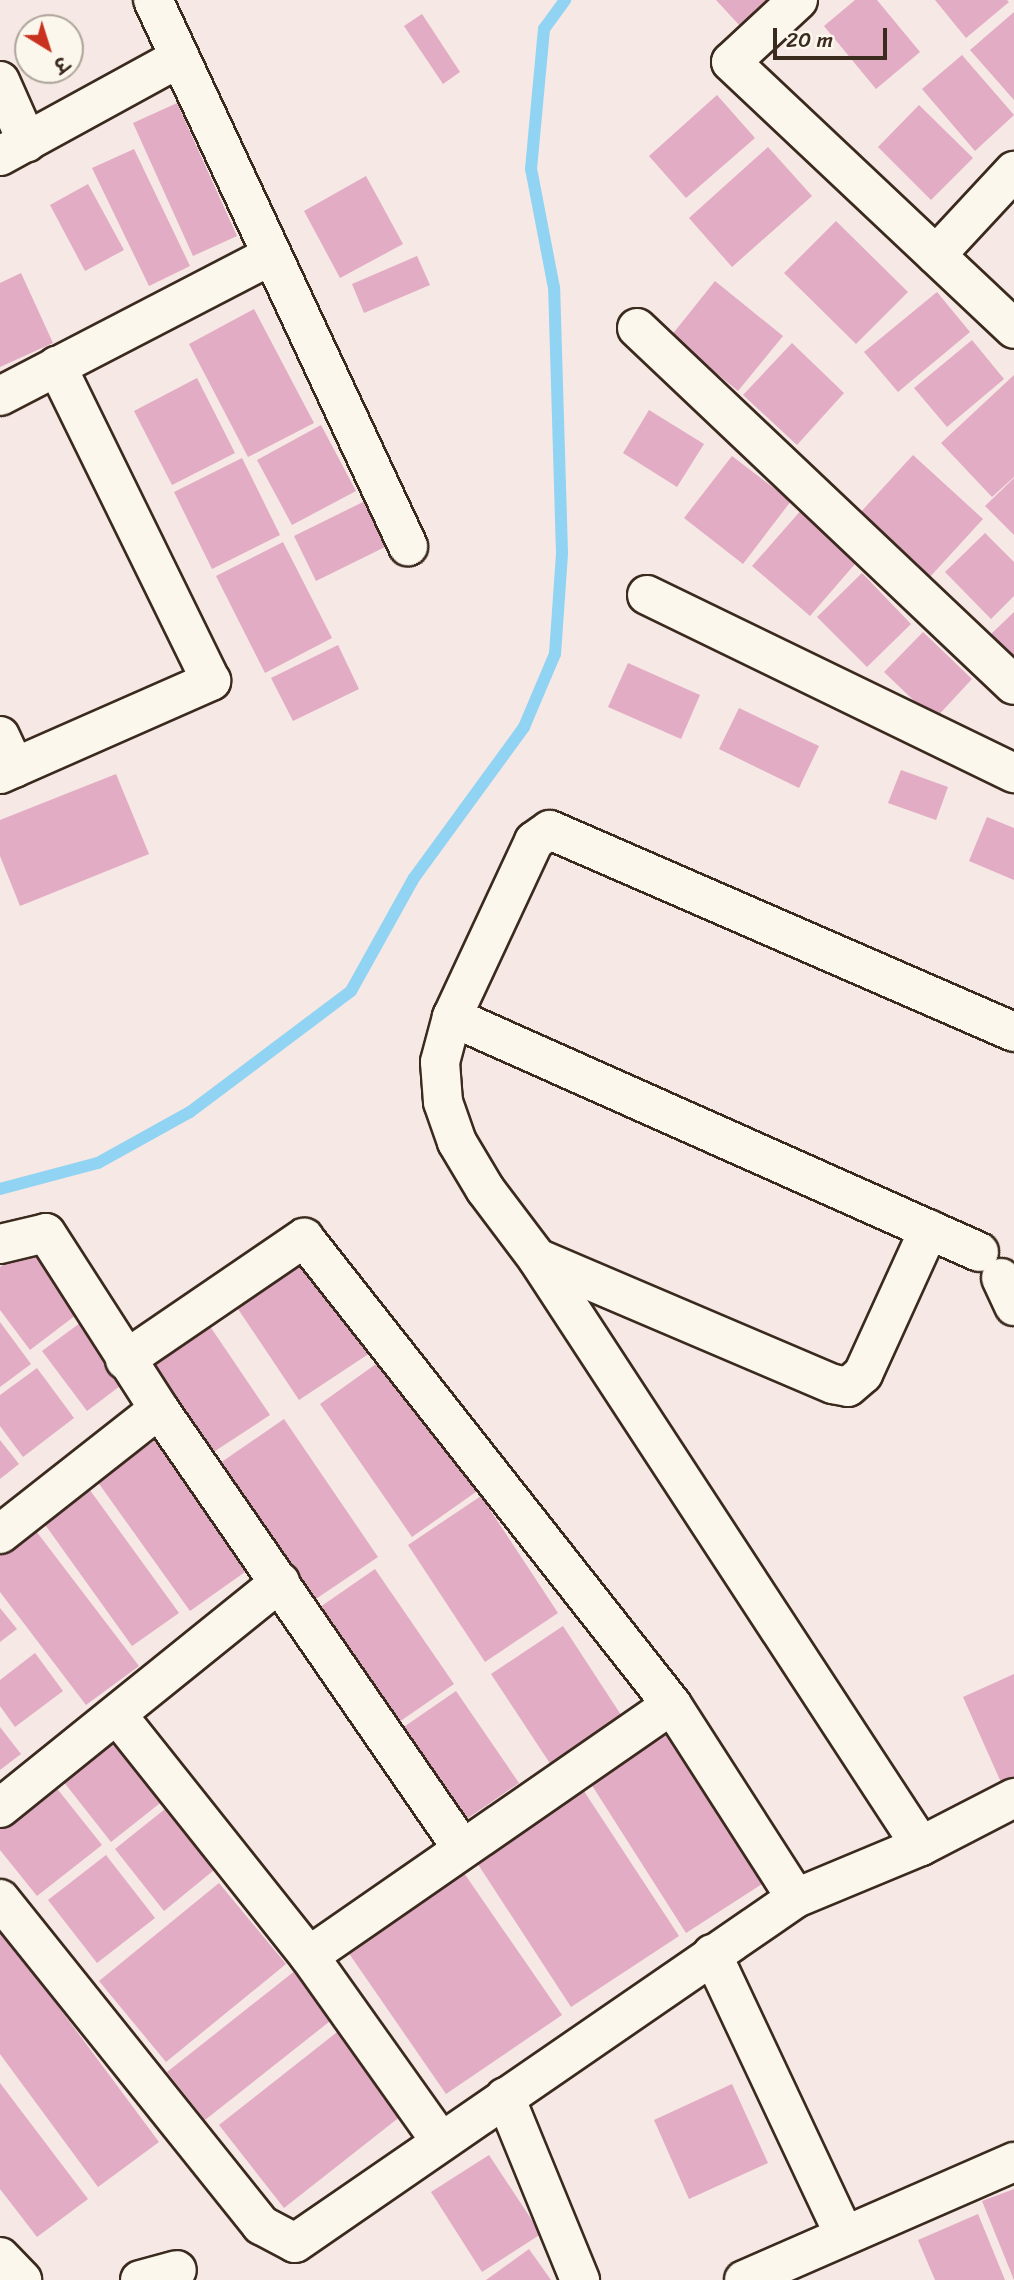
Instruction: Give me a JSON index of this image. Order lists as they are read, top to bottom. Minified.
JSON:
{"scale_bar":"20 m","north":"bottom right"}
